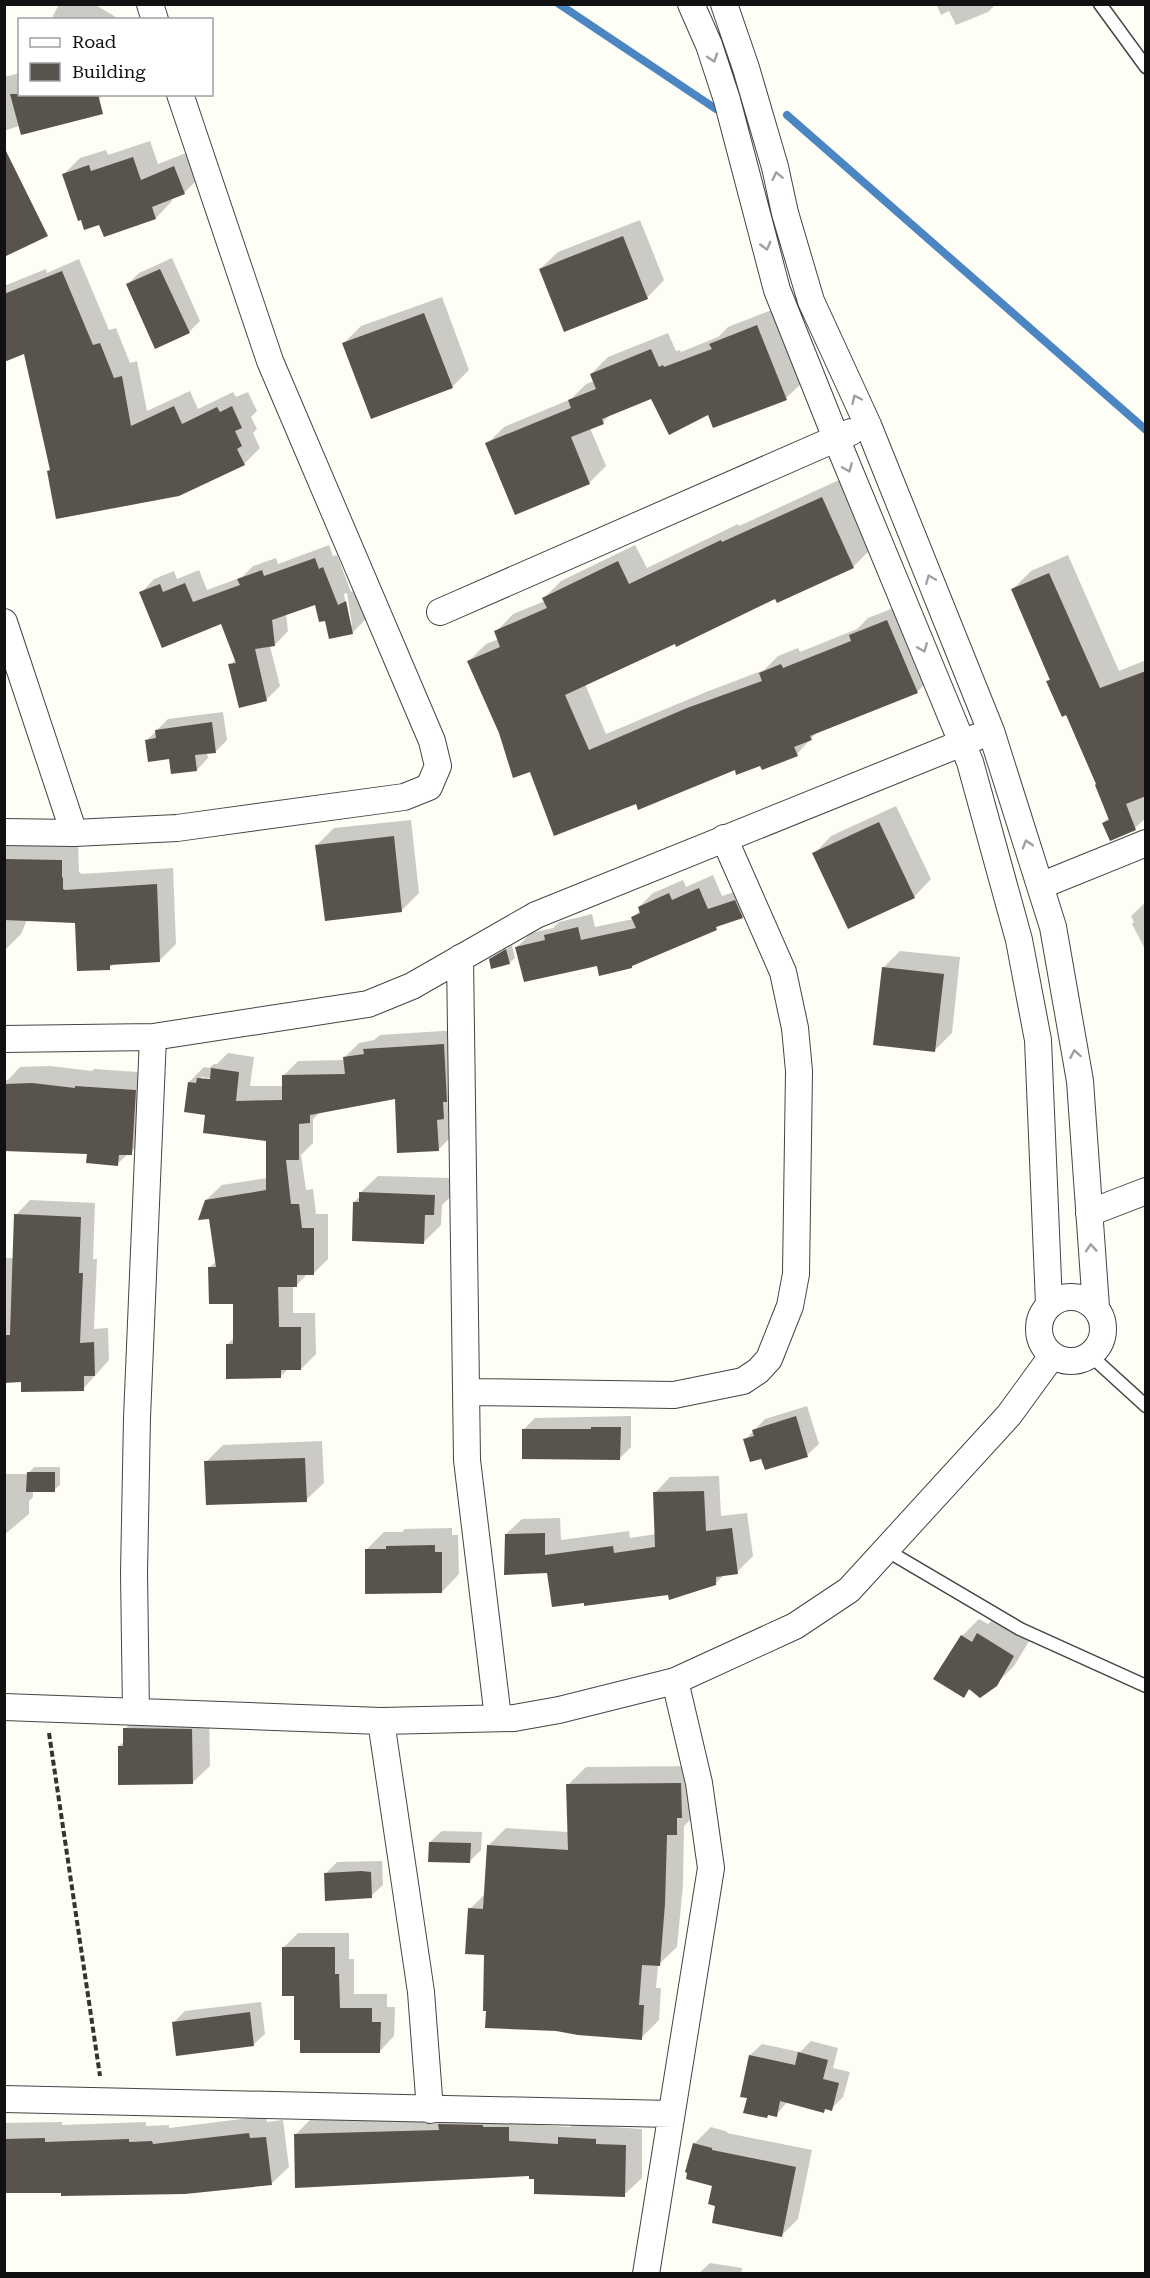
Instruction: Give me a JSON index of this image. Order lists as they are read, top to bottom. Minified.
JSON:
{"legend":["Road","Building"]}
